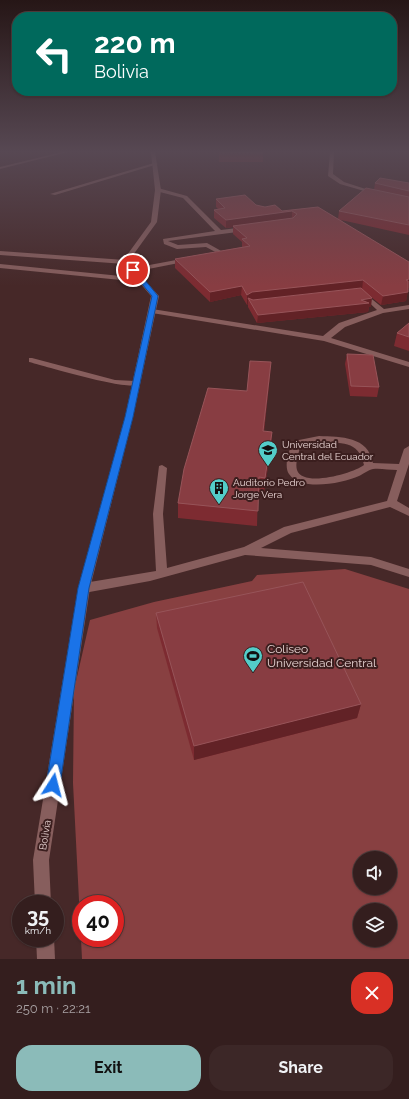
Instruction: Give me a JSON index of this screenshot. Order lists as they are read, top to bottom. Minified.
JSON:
{"streets":{"street":["Bolivia"]},"places":{"school or university":["Universidad Central del Ecuador"],"building":["Auditorio Pedro Jorge Vera"],"sports":["Coliseo Universidad Central"]},"page":{"turn":["220 m","Bolivia"],"speed":"35 km/h","limit":"40","heading":["1 min","250 m · 22:21"],"buttons":["Exit","Share"]}}
